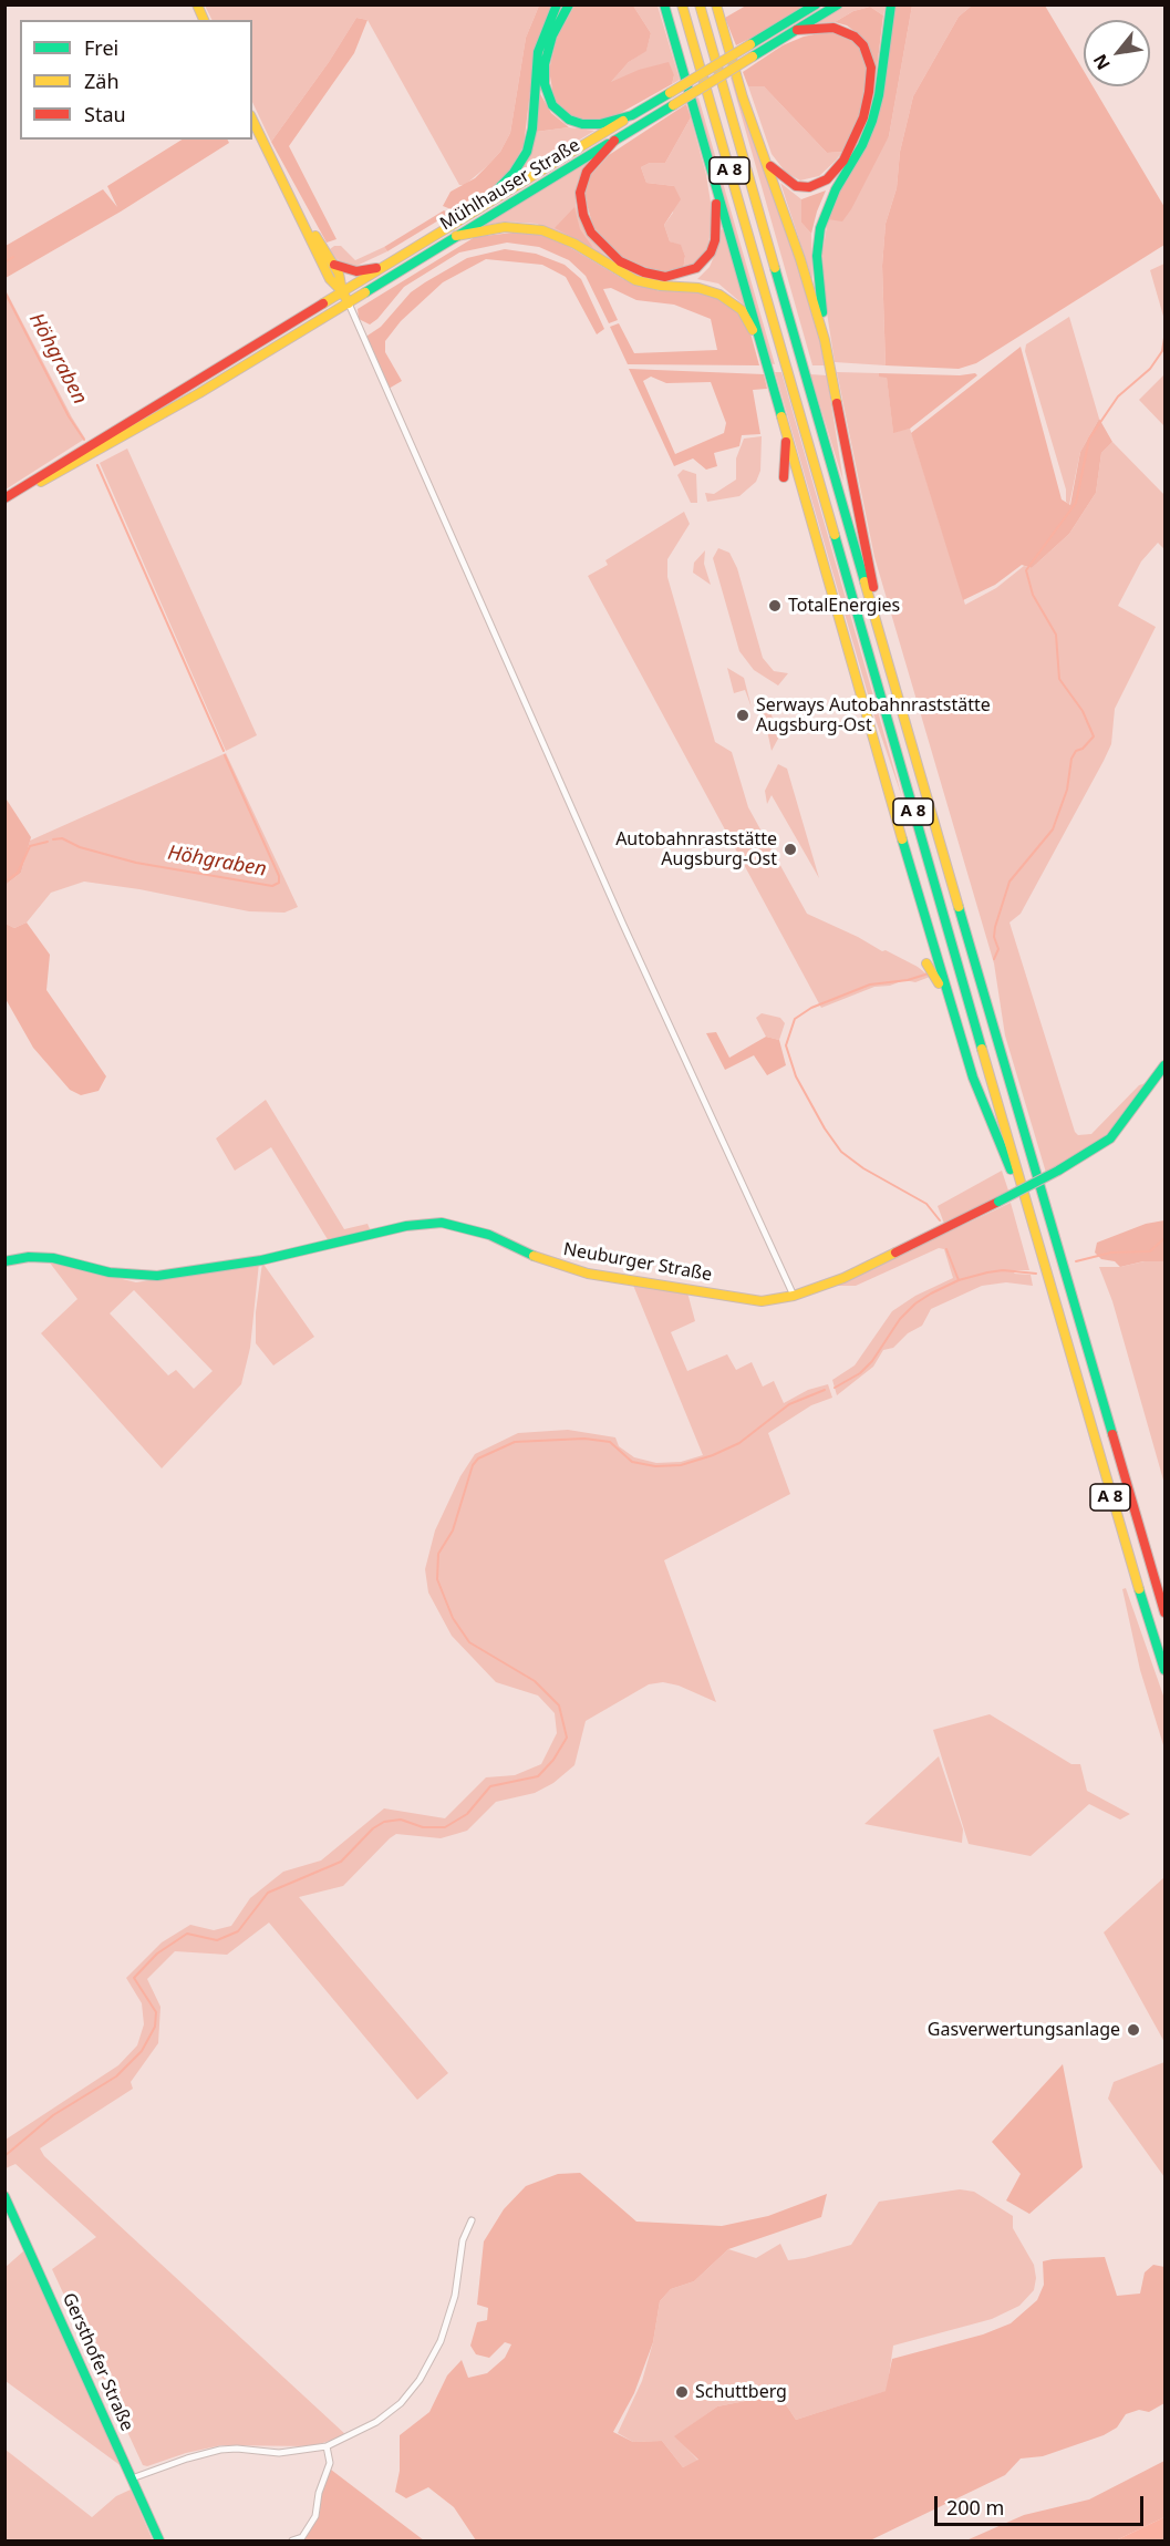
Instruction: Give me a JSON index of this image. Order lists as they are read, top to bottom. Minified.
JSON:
{"streets":{"main road":["A 8","Mühlhauser Straße","Neuburger Straße","Gersthofer Straße"]},"water":["Höhgraben"],"places":["TotalEnergies","Serways Autobahnraststätte Augsburg-Ost","Autobahnraststätte Augsburg-Ost","Gasverwertungsanlage","Schuttberg"],"legend":["Frei","Zäh","Stau"],"scale_bar":"200 m","north":"bottom left"}
